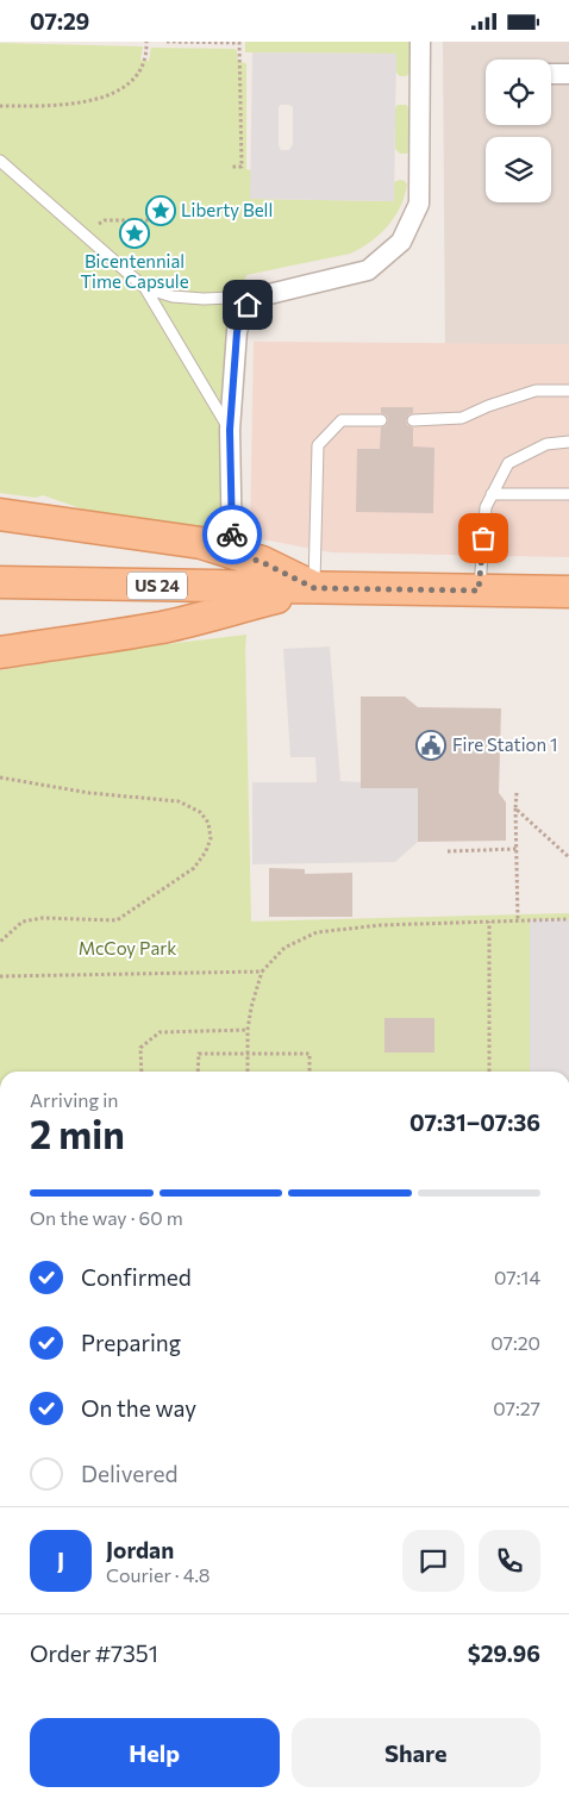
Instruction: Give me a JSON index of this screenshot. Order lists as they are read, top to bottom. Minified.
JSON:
{"streets":{"main road":["US 24"]},"parks":["McCoy Park"],"places":{"place":["Liberty Bell","Bicentennial Time Capsule"],"public building":["Fire Station 1"]},"page":{"status":"07:29","heading":["2 min","Arriving in","07:31–07:36"],"panel":["Jordan","Courier · 4.8","Order #7351","$29.96"],"bar":"On the way · 60 m","list":[["Confirmed","07:14"],["Preparing","07:20"],["On the way","07:27"],"Delivered"],"round":"J","buttons":["Help","Share"]}}
